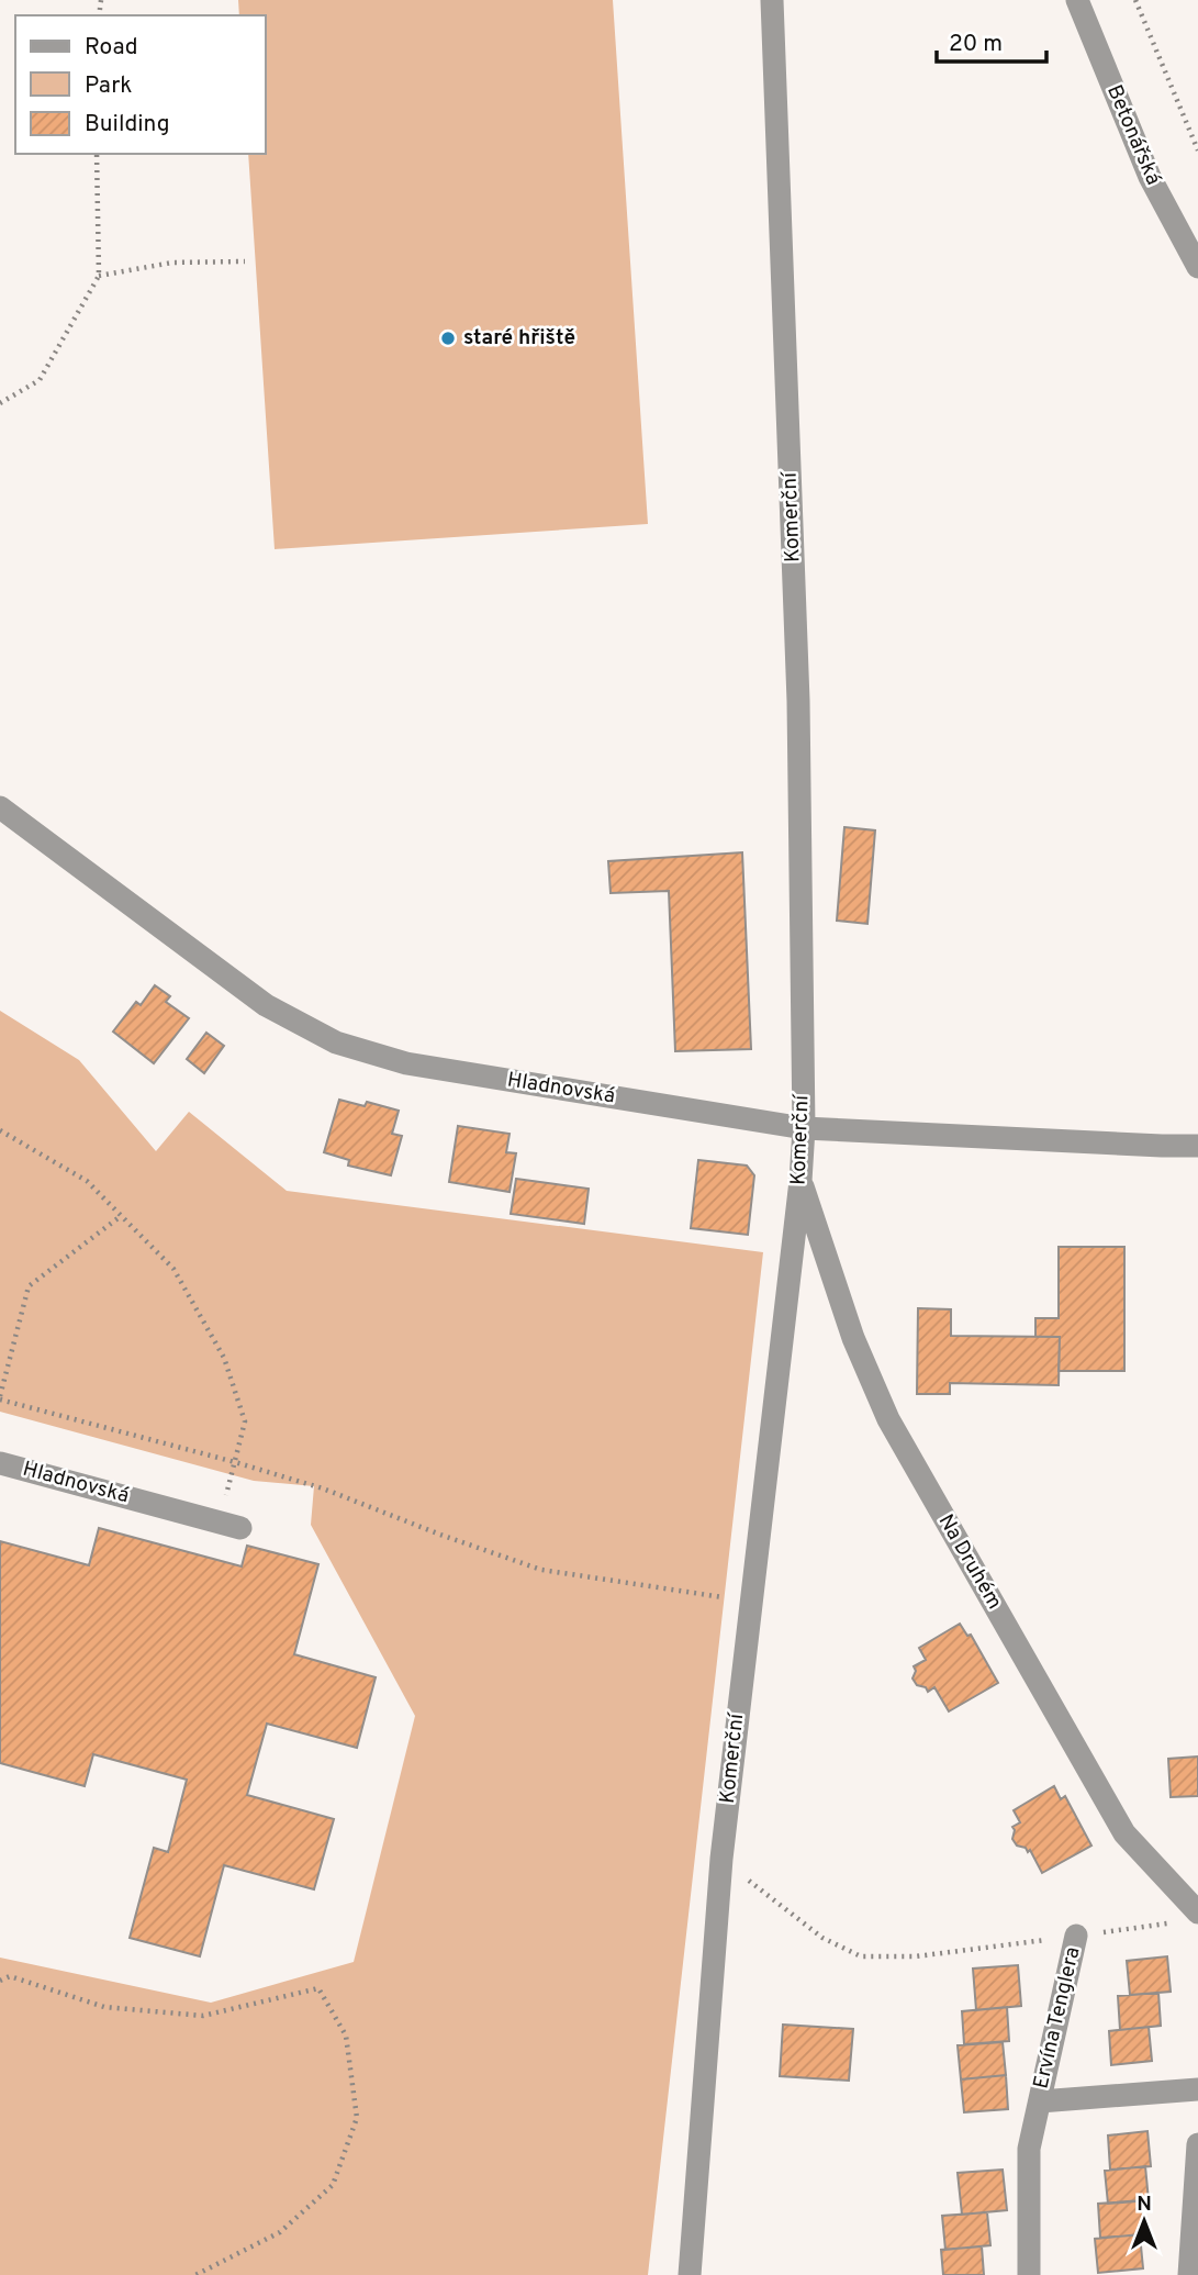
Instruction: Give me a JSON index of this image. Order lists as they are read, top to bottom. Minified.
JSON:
{"streets":{"street":["Betonářská","Komerční","Hladnovská","Na Druhém","Ervína Tenglera"]},"crossings":[["Komerční","Hladnovská"],["Komerční","Na Druhém"]],"places":["staré hřiště"],"legend":["Road","Park","Building"],"scale_bar":"20 m","north":"top"}
